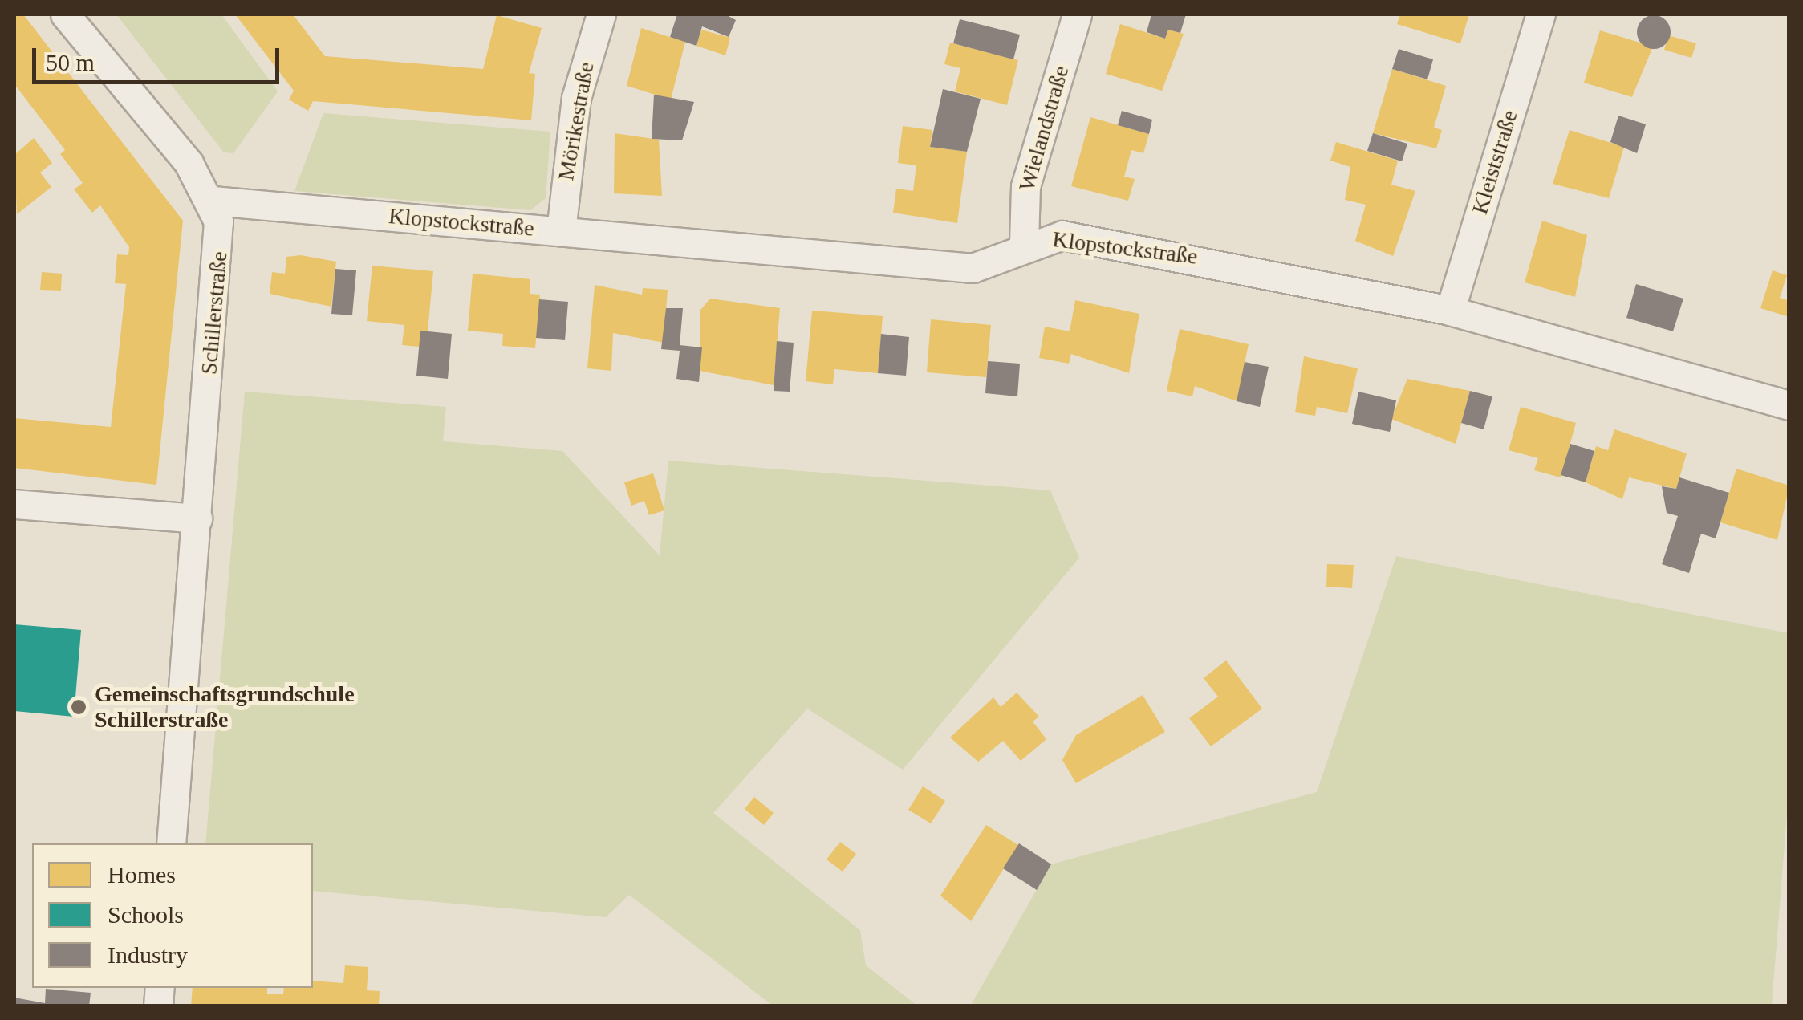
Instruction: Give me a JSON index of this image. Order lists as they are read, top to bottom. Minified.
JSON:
{"streets":{"street":["Mörikestraße","Wielandstraße","Kleiststraße","Klopstockstraße","Schillerstraße"]},"crossings":[["Mörikestraße","Klopstockstraße"],["Wielandstraße","Klopstockstraße"],["Kleiststraße","Klopstockstraße"],["Klopstockstraße","Schillerstraße"]],"places":["Gemeinschaftsgrundschule Schillerstraße"],"legend":["Homes","Schools","Industry"],"scale_bar":"50 m"}
